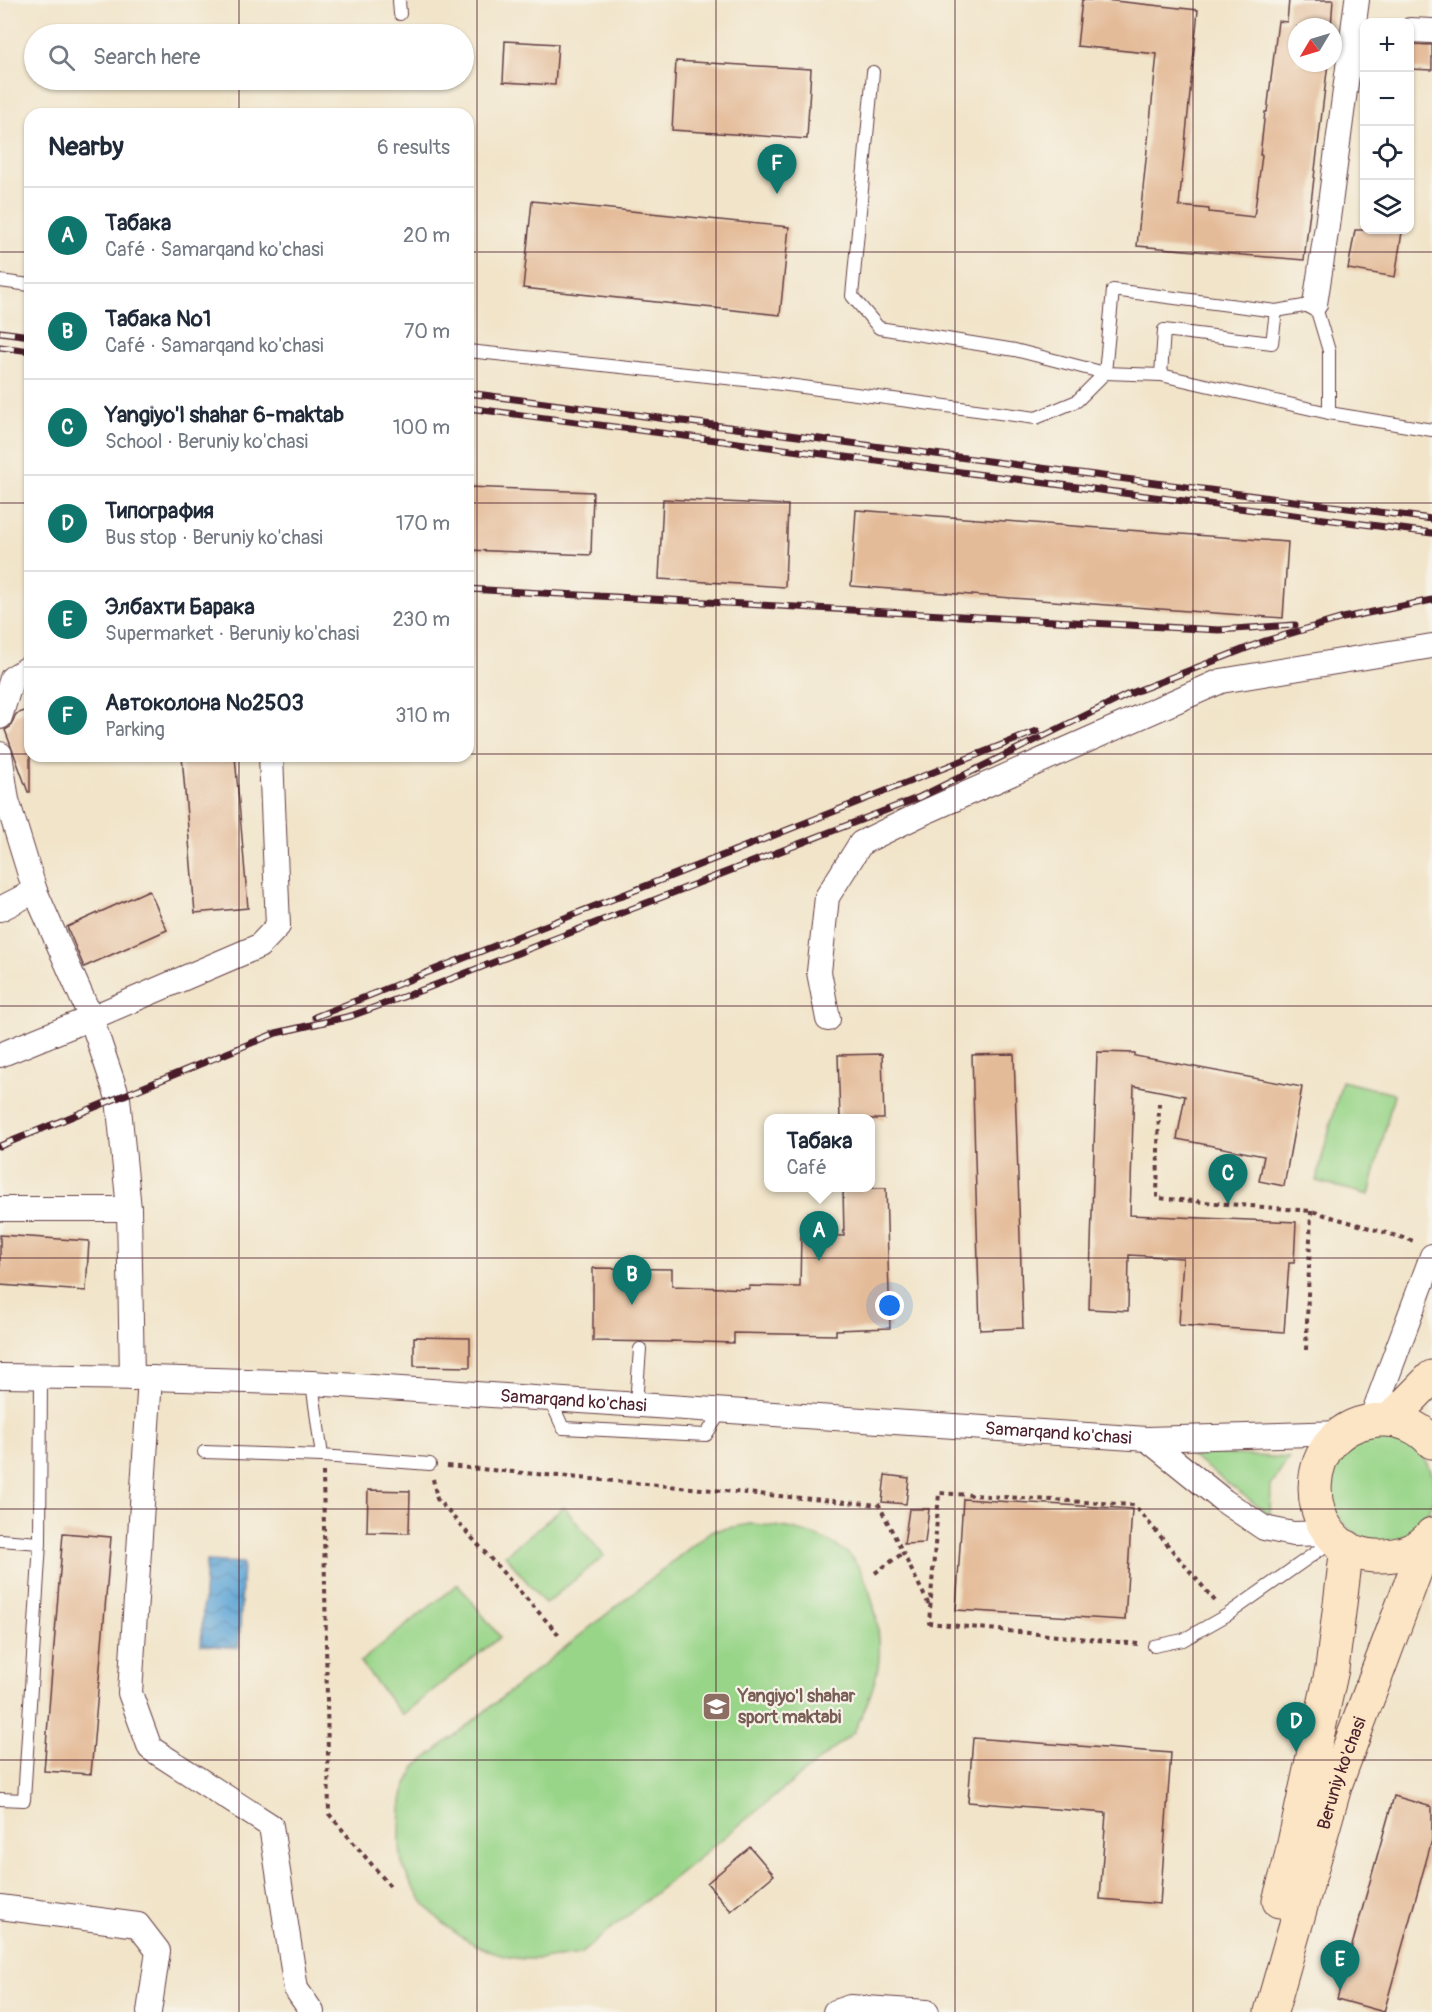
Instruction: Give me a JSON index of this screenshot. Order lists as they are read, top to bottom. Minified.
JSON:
{"streets":{"main road":["Beruniy ko'chasi"],"street":["Samarqand ko'chasi"]},"crossings":[["Samarqand ko'chasi","Beruniy ko'chasi"]],"places":{"school or university":["Yangiyo'l shahar sport maktabi"]},"north":"bottom left","page":{"map_buttons":["+","−"],"search":"Search here","heading":["Nearby","6 results"],"pins":["F","C","A","B","D","E"],"list":[{"mark":"A","name":"Табака","note":"Café · Samarqand ko'chasi","value":"20 m"},{"mark":"B","name":"Табака №1","note":"Café · Samarqand ko'chasi","value":"70 m"},{"mark":"C","name":"Yangiyo'l shahar 6-maktab","note":"School · Beruniy ko'chasi","value":"100 m"},{"mark":"D","name":"Типография","note":"Bus stop · Beruniy ko'chasi","value":"170 m"},{"mark":"E","name":"Элбахти Барака","note":"Supermarket · Beruniy ko'chasi","value":"230 m"},{"mark":"F","name":"Автоколона №2503","note":"Parking","value":"310 m"}],"popup":["Табака","Café"]}}
